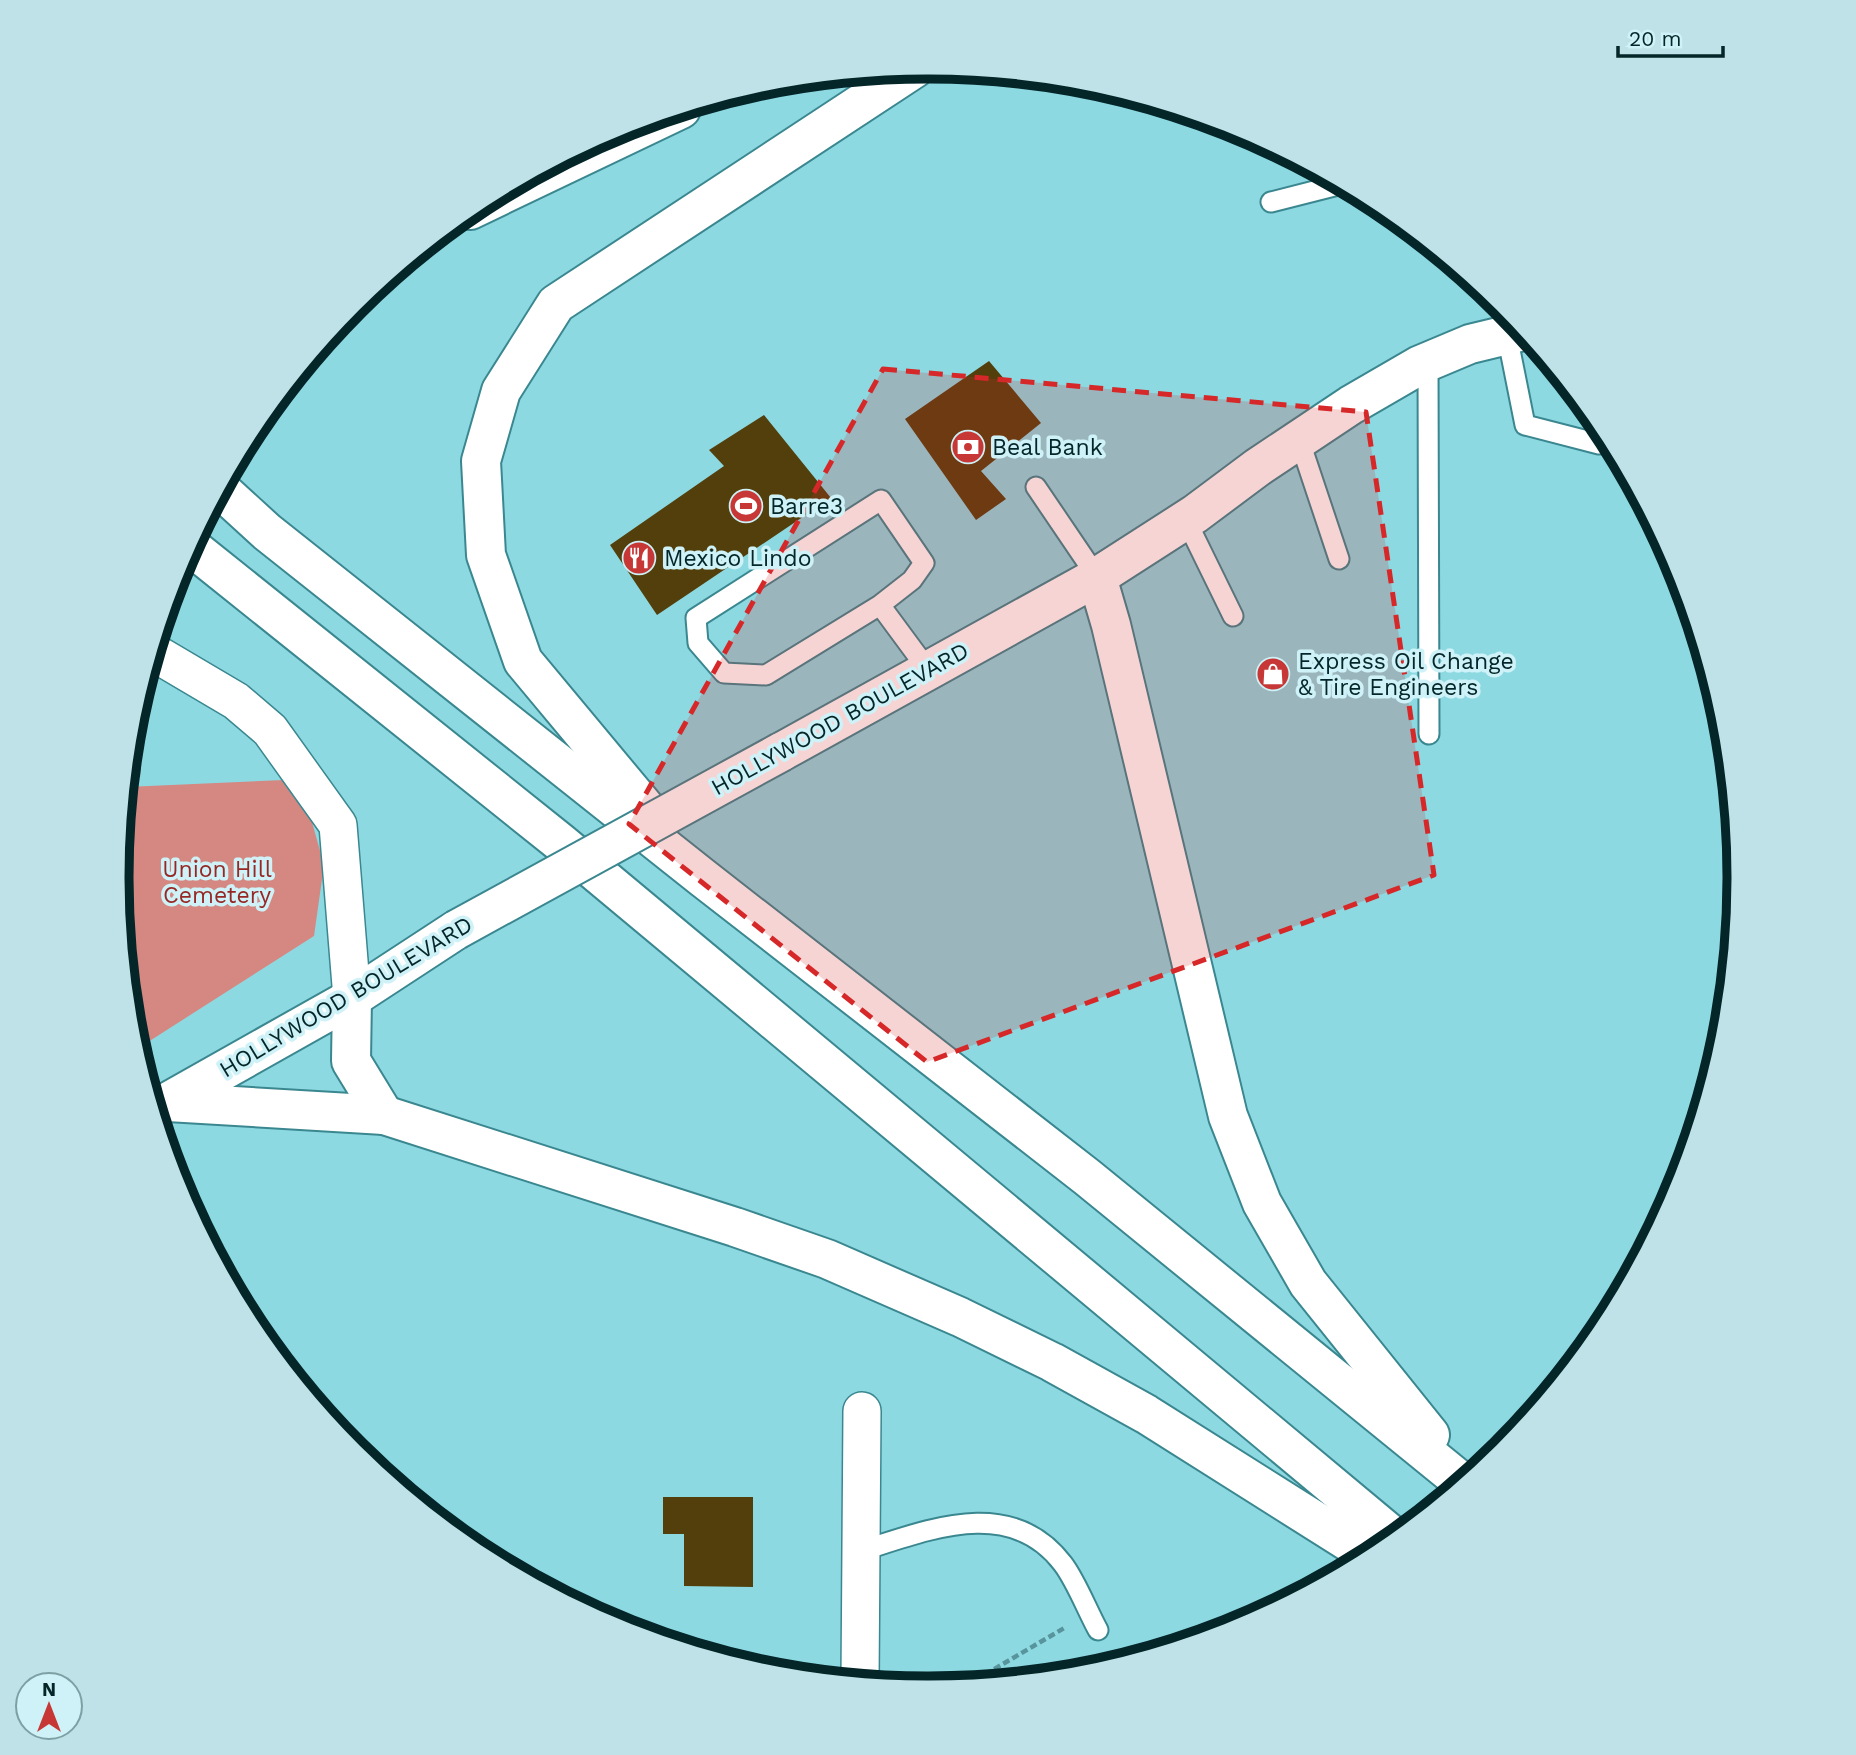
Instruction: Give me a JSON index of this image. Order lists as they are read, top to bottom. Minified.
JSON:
{"streets":{"main road":["HOLLYWOOD BOULEVARD"]},"parks":["Union Hill Cemetery"],"places":{"bank":["Beal Bank"],"sports":["Barre3"],"restaurant":["Mexico Lindo"],"shop":["Express Oil Change & Tire Engineers"]},"scale_bar":"20 m","north":"top"}
